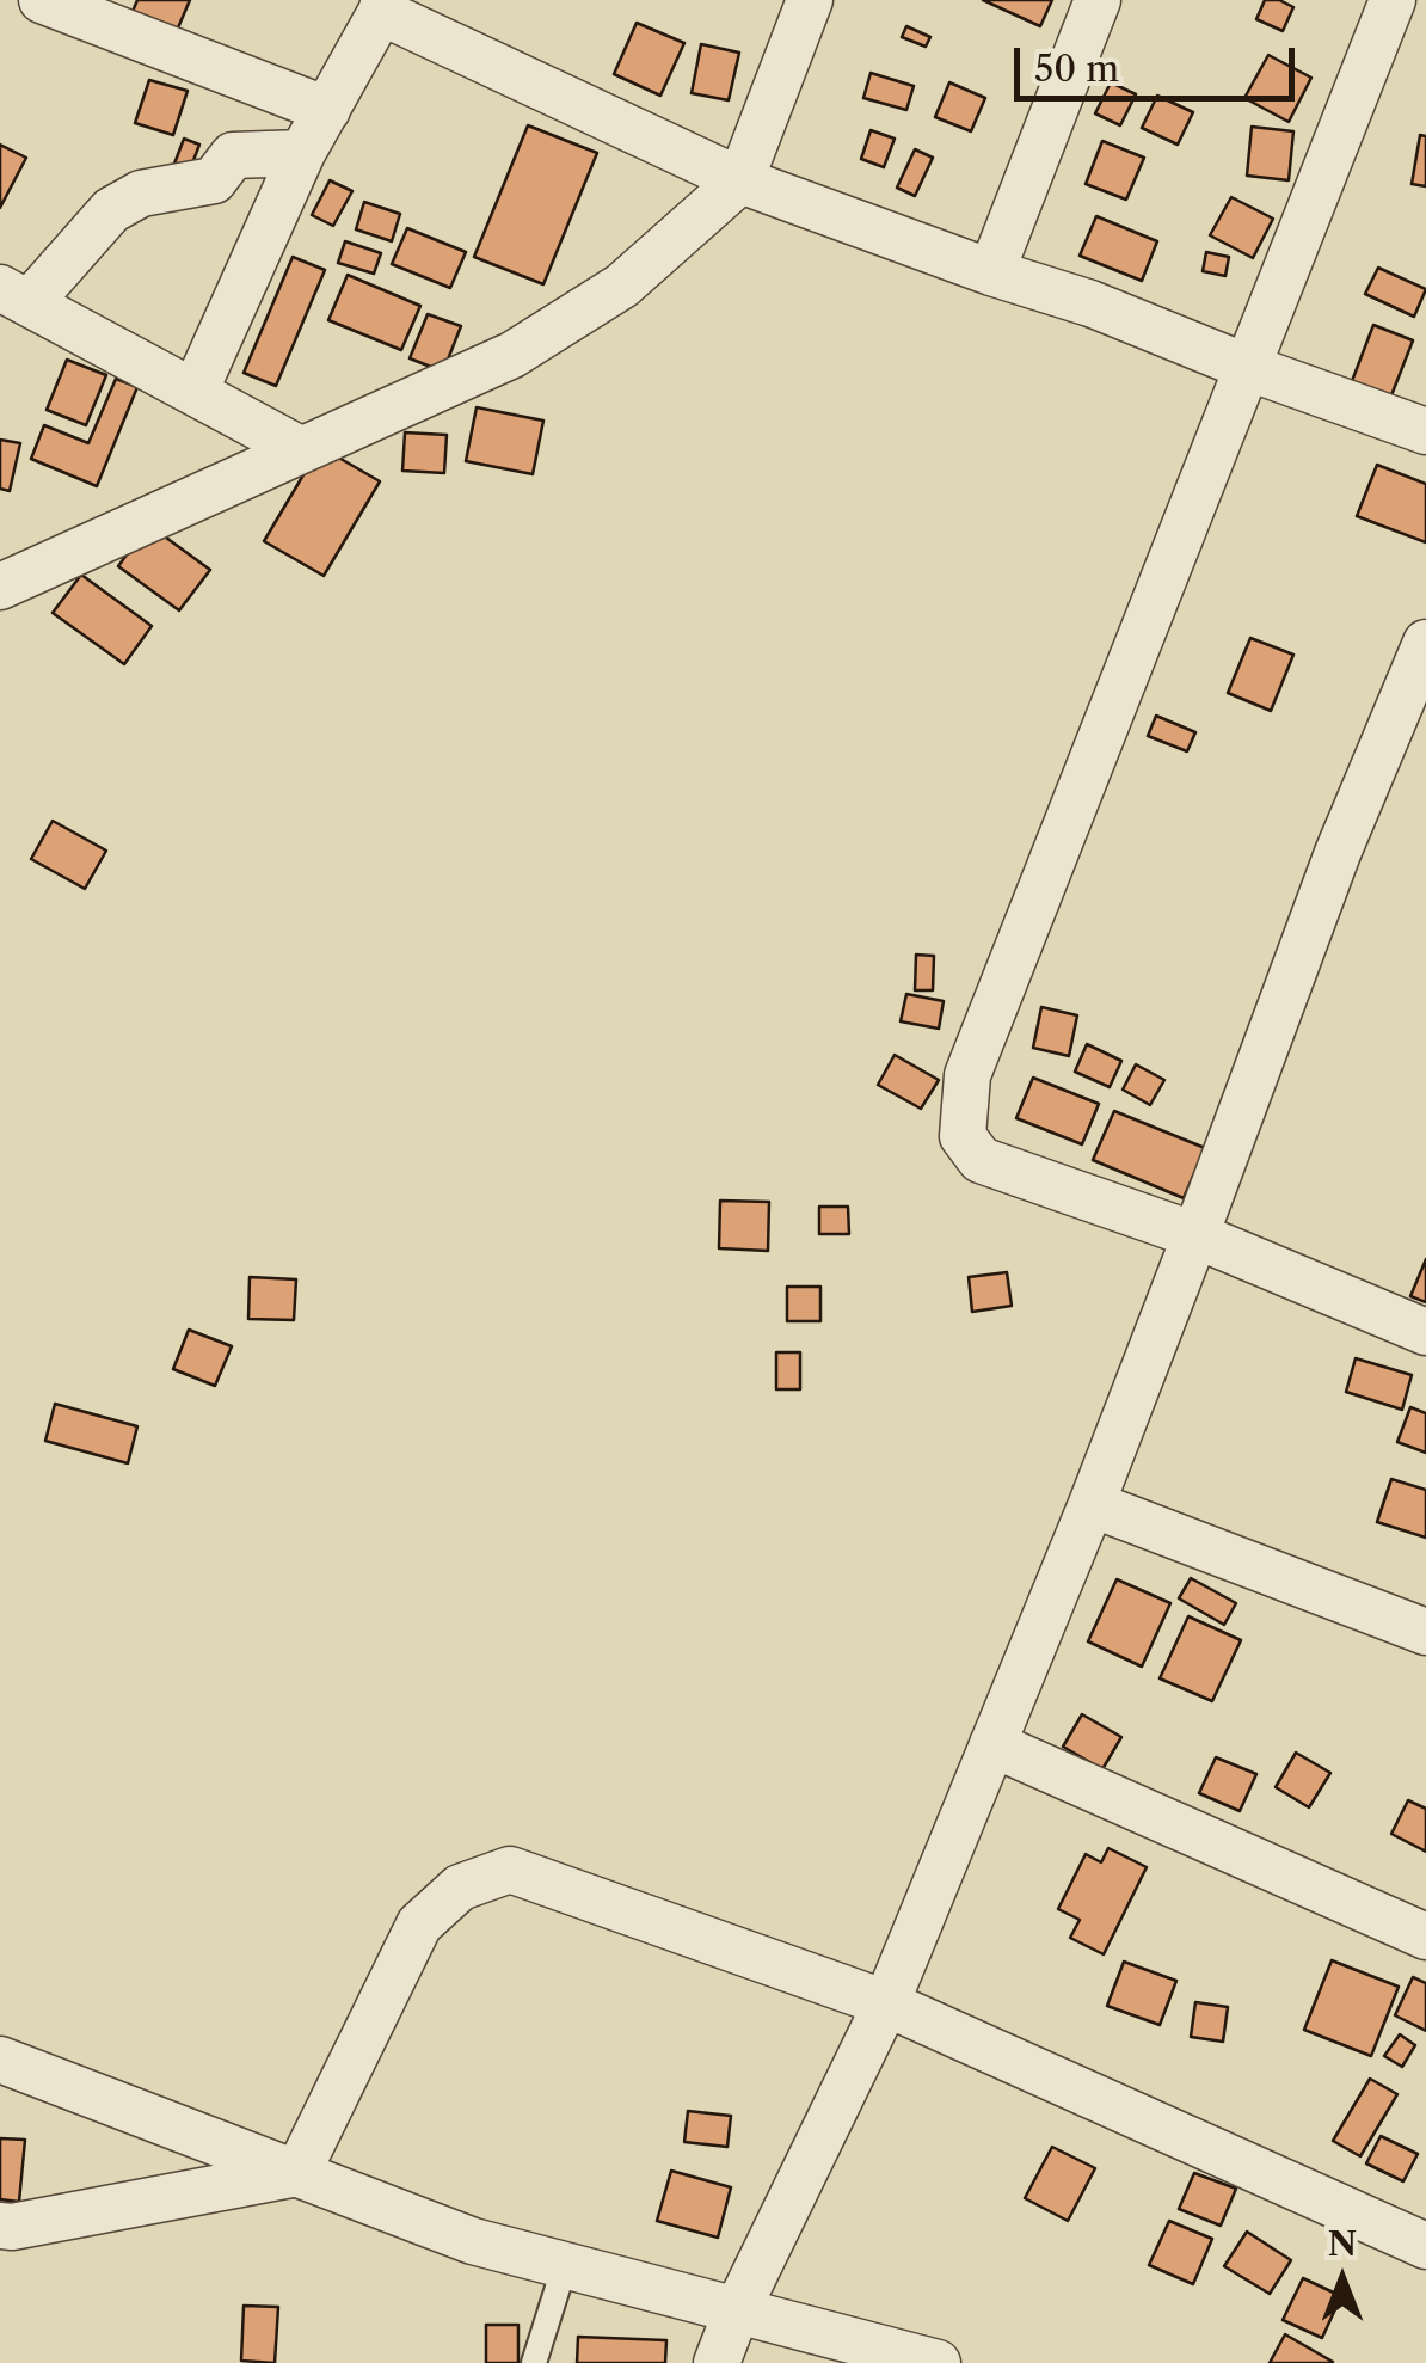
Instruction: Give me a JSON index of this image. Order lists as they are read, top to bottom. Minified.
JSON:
{"scale_bar":"50 m","north":"top"}
